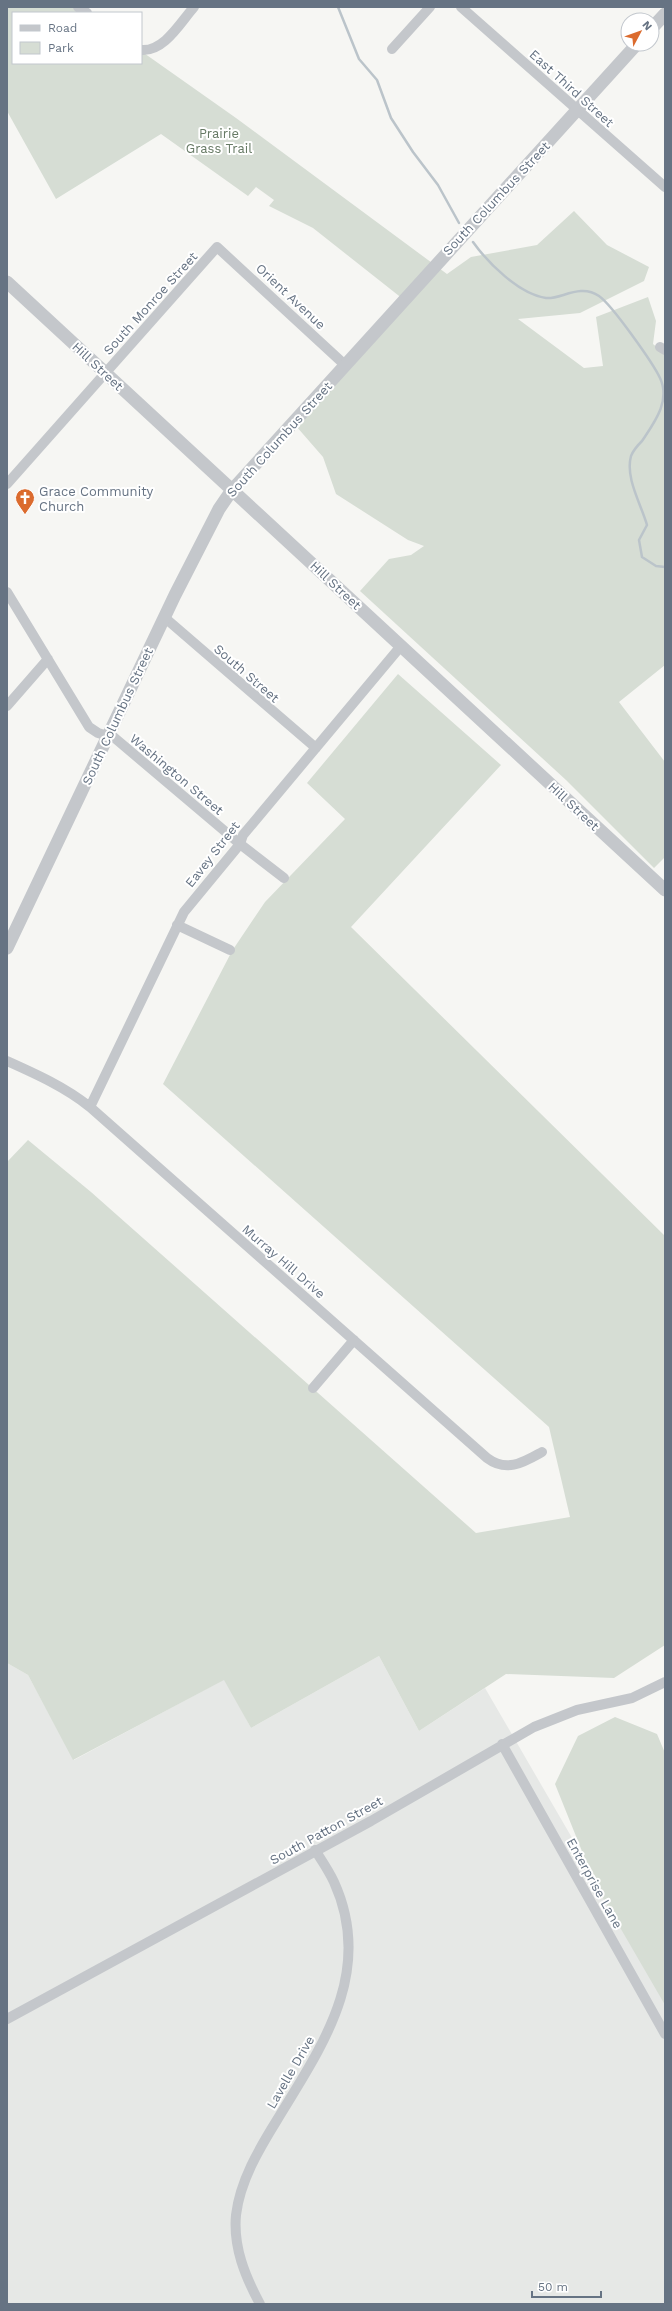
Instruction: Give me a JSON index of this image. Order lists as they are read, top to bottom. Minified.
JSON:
{"streets":{"street":["East Third Street","South Columbus Street","Orient Avenue","South Monroe Street","Hill Street","South Street","Washington Street","Eavey Street","Murray Hill Drive","South Patton Street","Enterprise Lane","Lavelle Drive"]},"crossings":[["East Third Street","South Columbus Street"],["South Columbus Street","Orient Avenue"],["South Columbus Street","Hill Street"],["South Columbus Street","South Street"],["South Columbus Street","Washington Street"],["Orient Avenue","South Monroe Street"],["South Monroe Street","Hill Street"],["Hill Street","Eavey Street"],["South Street","Eavey Street"],["Washington Street","Eavey Street"],["Eavey Street","Murray Hill Drive"],["South Patton Street","Enterprise Lane"],["South Patton Street","Lavelle Drive"]],"parks":["Prairie Grass Trail"],"places":{"church":["Grace Community Church"]},"legend":["Road","Park"],"scale_bar":"50 m","north":"top right"}
